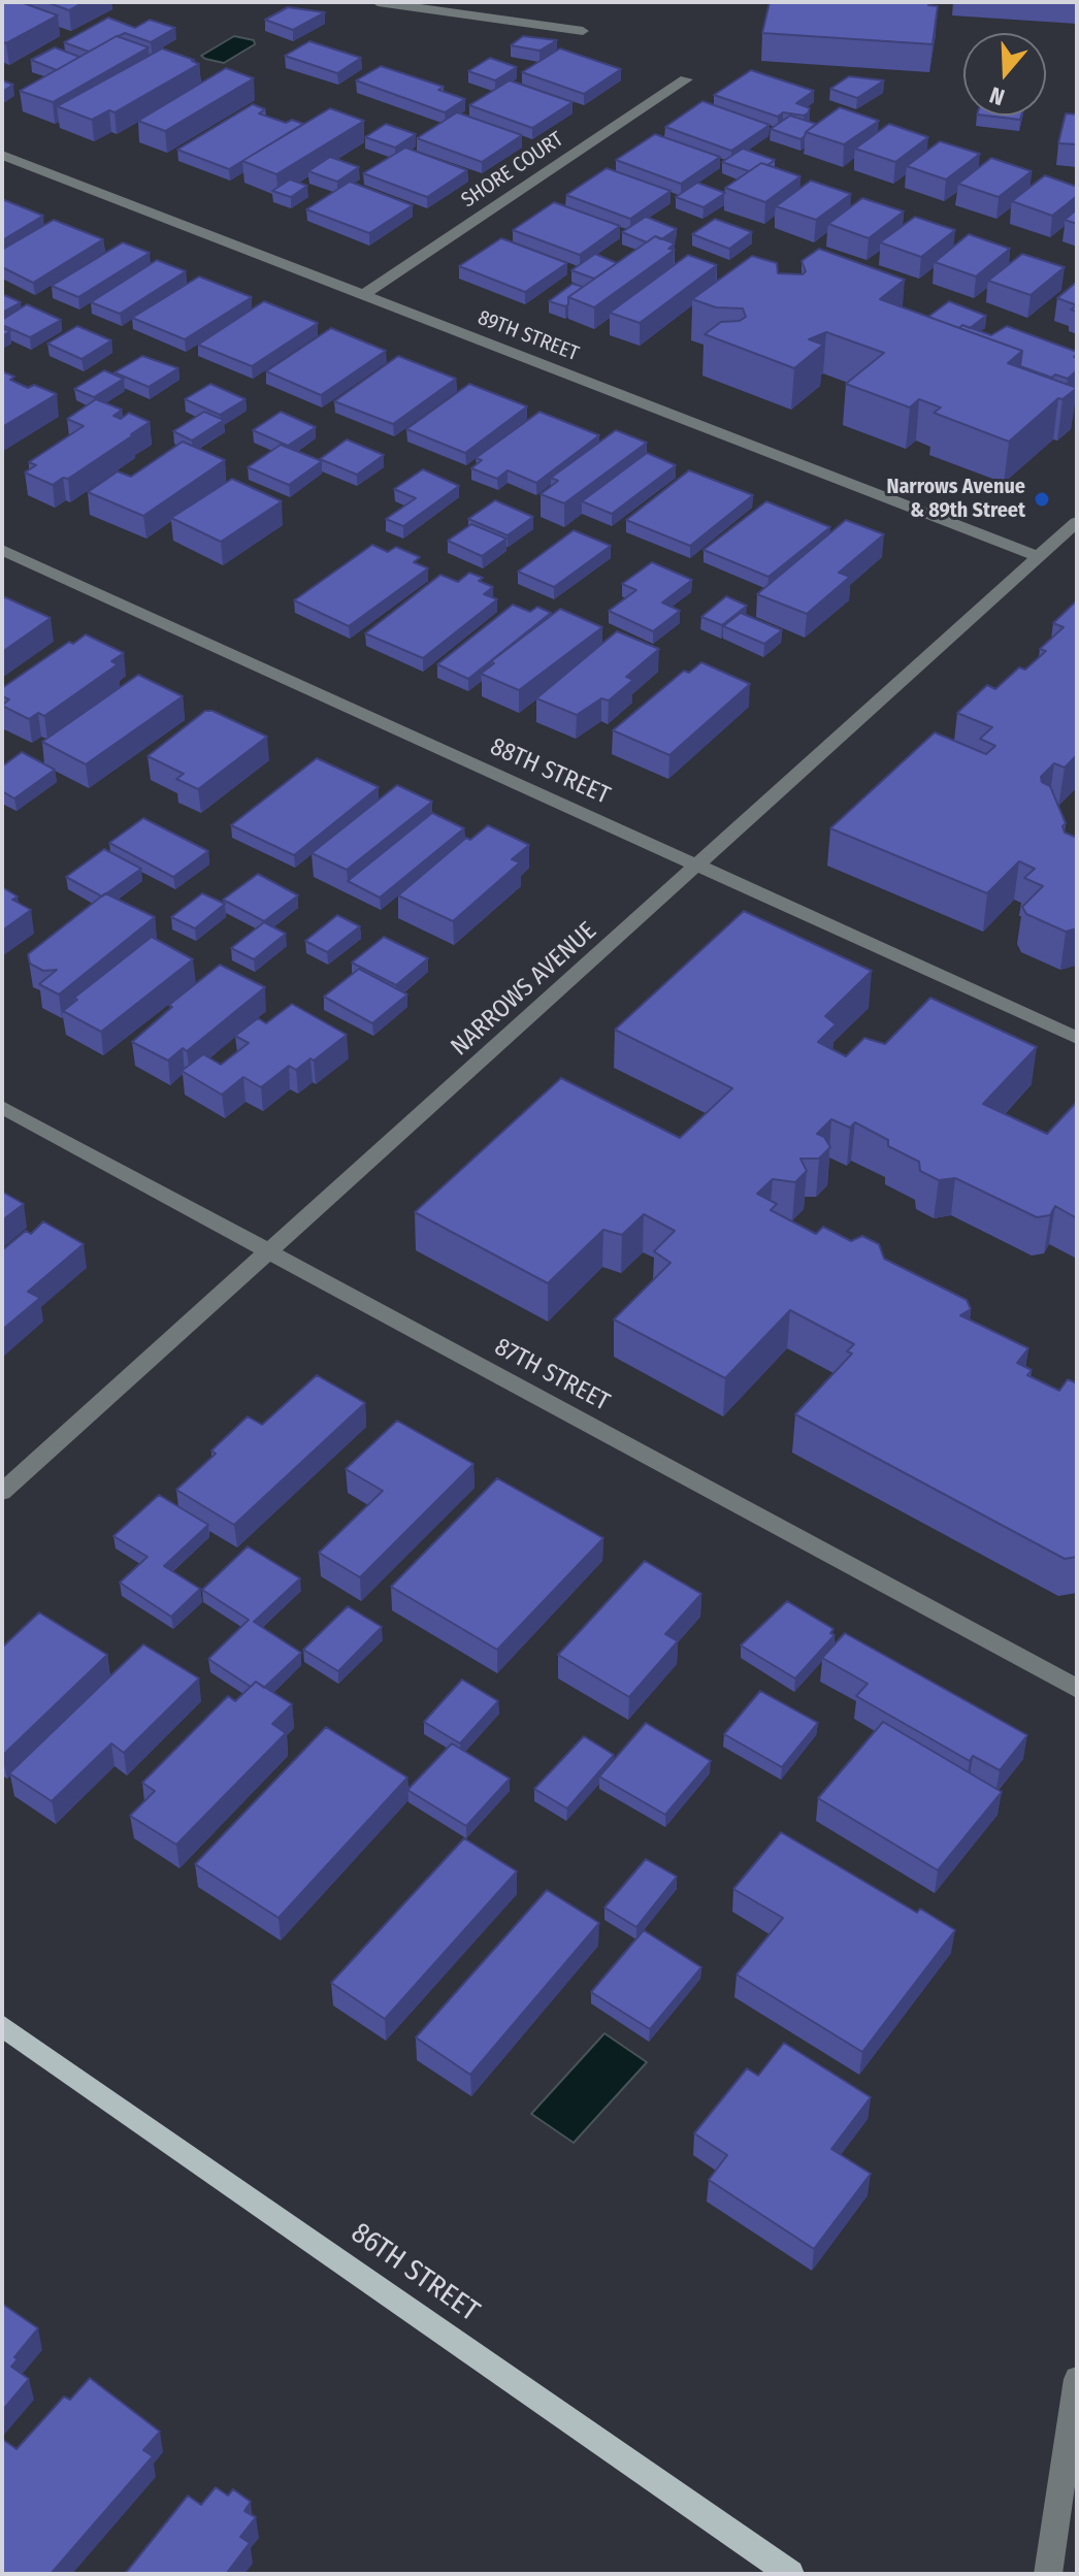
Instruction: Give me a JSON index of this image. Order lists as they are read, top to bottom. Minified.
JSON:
{"streets":{"main road":["86TH STREET"],"street":["SHORE COURT","89TH STREET","88TH STREET","NARROWS AVENUE","87TH STREET"]},"crossings":[["SHORE COURT","89TH STREET"],["89TH STREET","NARROWS AVENUE"],["88TH STREET","NARROWS AVENUE"],["NARROWS AVENUE","87TH STREET"]],"places":["Narrows Avenue & 89th Street"],"north":"bottom"}
